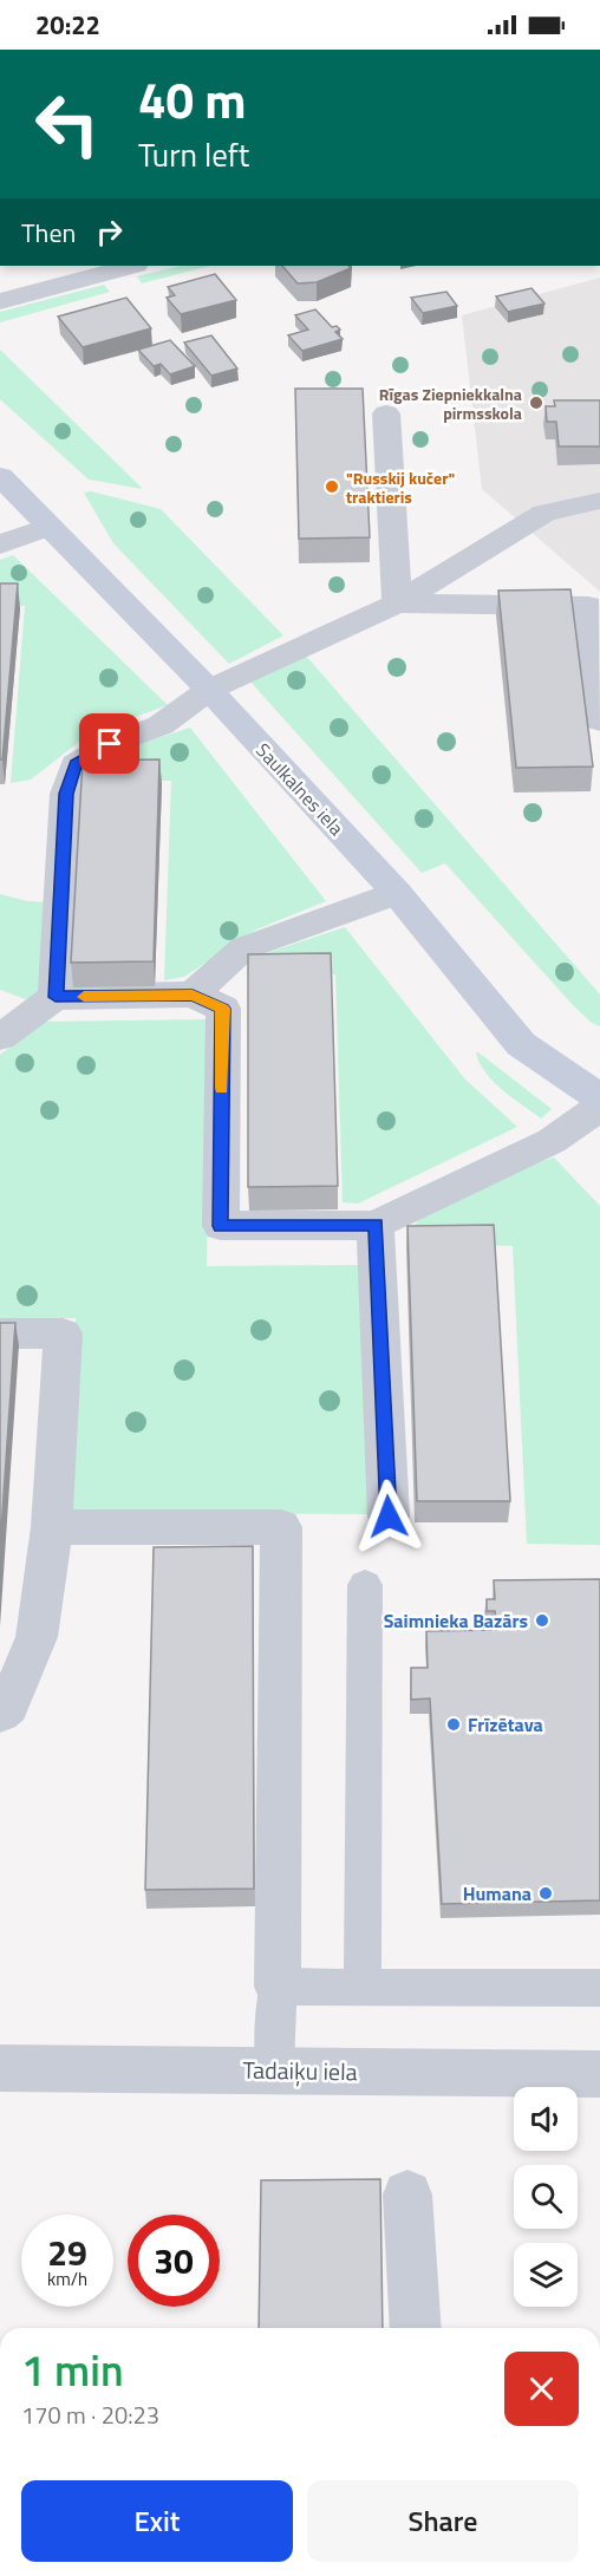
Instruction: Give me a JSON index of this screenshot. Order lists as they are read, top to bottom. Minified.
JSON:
{"streets":{"street":["Saulkalnes iela","Tadaiķu iela"]},"places":["Rīgas Ziepniekkalna pirmsskola","\"Russkij kučer\" traktieris","Saimnieka Bazārs","Frīzētava","Humana"],"page":{"status":"20:22","turn":["40 m","Turn left"],"then":"Then","speed":"29 km/h","limit":"30","heading":["1 min","170 m · 20:23"],"buttons":["Exit","Share"]}}
